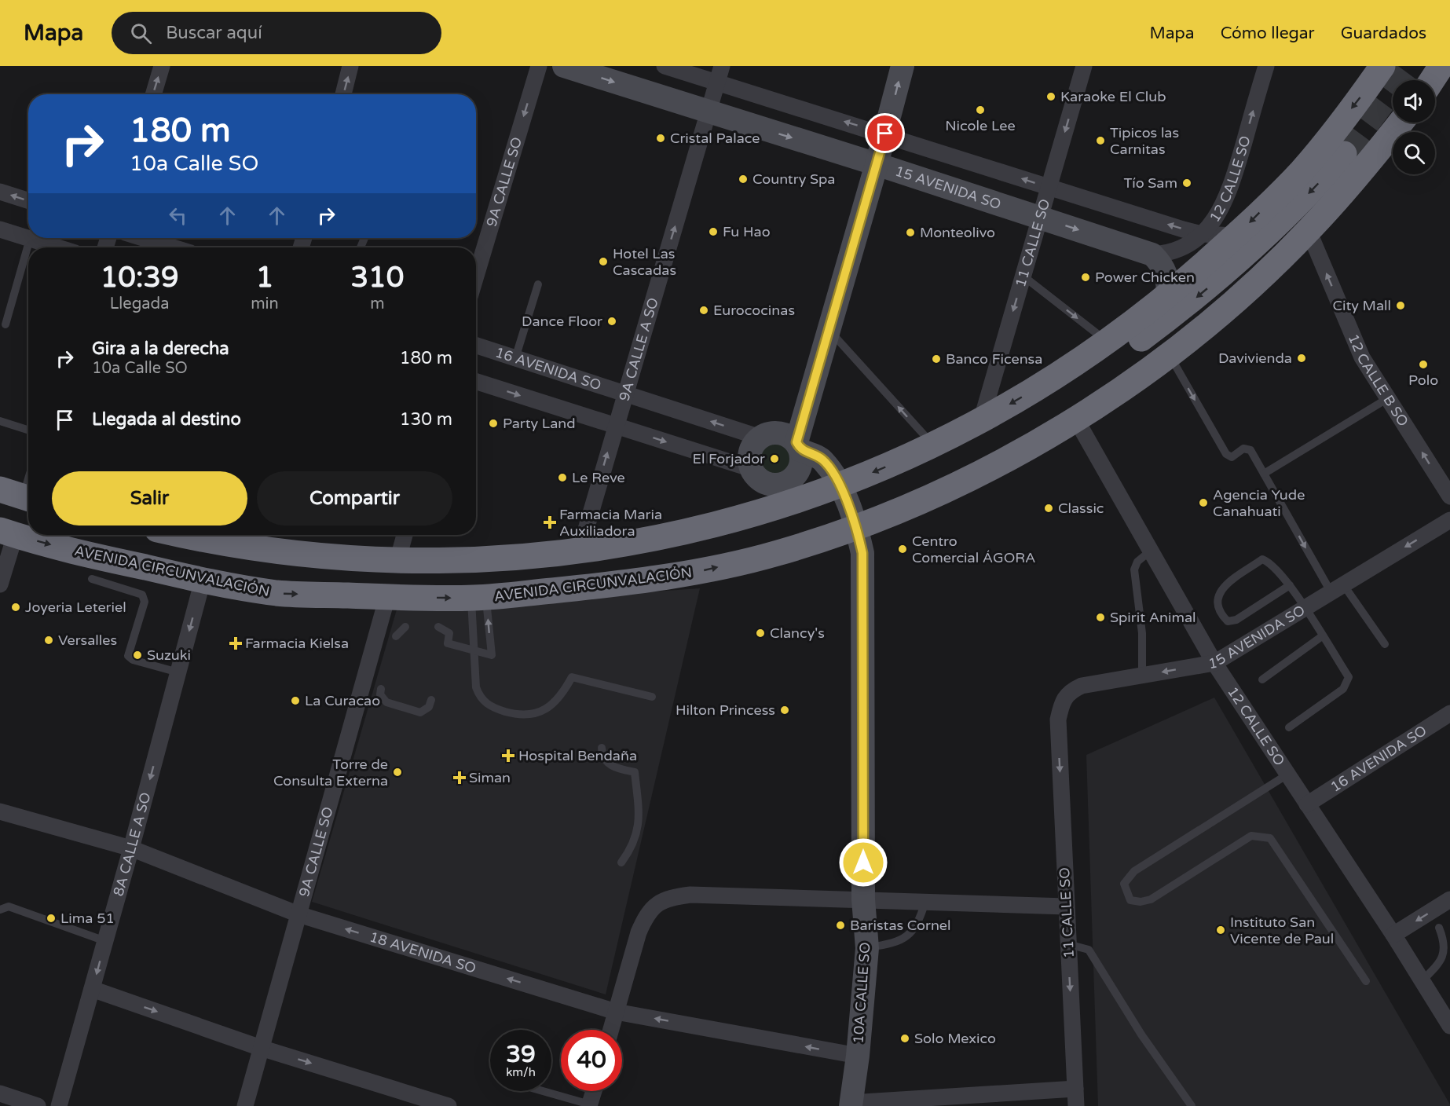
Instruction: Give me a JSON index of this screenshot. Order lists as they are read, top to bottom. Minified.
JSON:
{"streets":{"highway":["AVENIDA CIRCUNVALACIÓN"],"street":["12 CALLE SO","9A CALLE SO","15 AVENIDA SO","11 CALLE SO","9A CALLE A SO","16 AVENIDA SO","12 CALLE B SO","8A CALLE A SO","18 AVENIDA SO","10A CALLE SO"]},"crossings":[["12 CALLE SO","15 AVENIDA SO"],["12 CALLE SO","16 AVENIDA SO"],["12 CALLE SO","AVENIDA CIRCUNVALACIÓN"],["9A CALLE SO","AVENIDA CIRCUNVALACIÓN"],["9A CALLE SO","18 AVENIDA SO"],["15 AVENIDA SO","11 CALLE SO"],["15 AVENIDA SO","9A CALLE A SO"],["9A CALLE A SO","16 AVENIDA SO"],["16 AVENIDA SO","10A CALLE SO"],["12 CALLE B SO","AVENIDA CIRCUNVALACIÓN"],["AVENIDA CIRCUNVALACIÓN","8A CALLE A SO"],["AVENIDA CIRCUNVALACIÓN","10A CALLE SO"],["8A CALLE A SO","18 AVENIDA SO"],["18 AVENIDA SO","10A CALLE SO"]],"one_way":["11 CALLE SO","9A CALLE A SO","12 CALLE B SO","8A CALLE A SO"],"places":{"other":["Karaoke El Club","Nicole Lee","Cristal Palace","Tipicos las Carnitas","Country Spa","Tío Sam","Fu Hao","Monteolivo","Hotel Las Cascadas","Power Chicken","City Mall","Eurococinas","Dance Floor","Davivienda","Banco Ficensa","Polo","Party Land","El Forjador","Le Reve","Agencia Yude Canahuati","Classic","Centro Comercial ÁGORA","Joyeria Leteriel","Spirit Animal","Clancy's","Versalles","Suzuki","La Curacao","Hilton Princess","Torre de Consulta Externa","Lima 51","Baristas Cornel","Instituto San Vicente de Paul","Solo Mexico"],"health":["Farmacia Maria Auxiliadora","Farmacia Kielsa","Hospital Bendaña","Siman"]},"page":{"header":"Mapa","search":"Buscar aquí","nav":["Mapa","Cómo llegar","Guardados"],"turn":["180 m","10a Calle SO"],"eta":["10:39","Llegada","1","min","310","m"],"list":[{"name":"Gira a la derecha","note":"10a Calle SO","value":"180 m"},{"name":"Llegada al destino","value":"130 m"}],"buttons":["Salir","Compartir"],"speed":"39 km/h","limit":"40"}}
